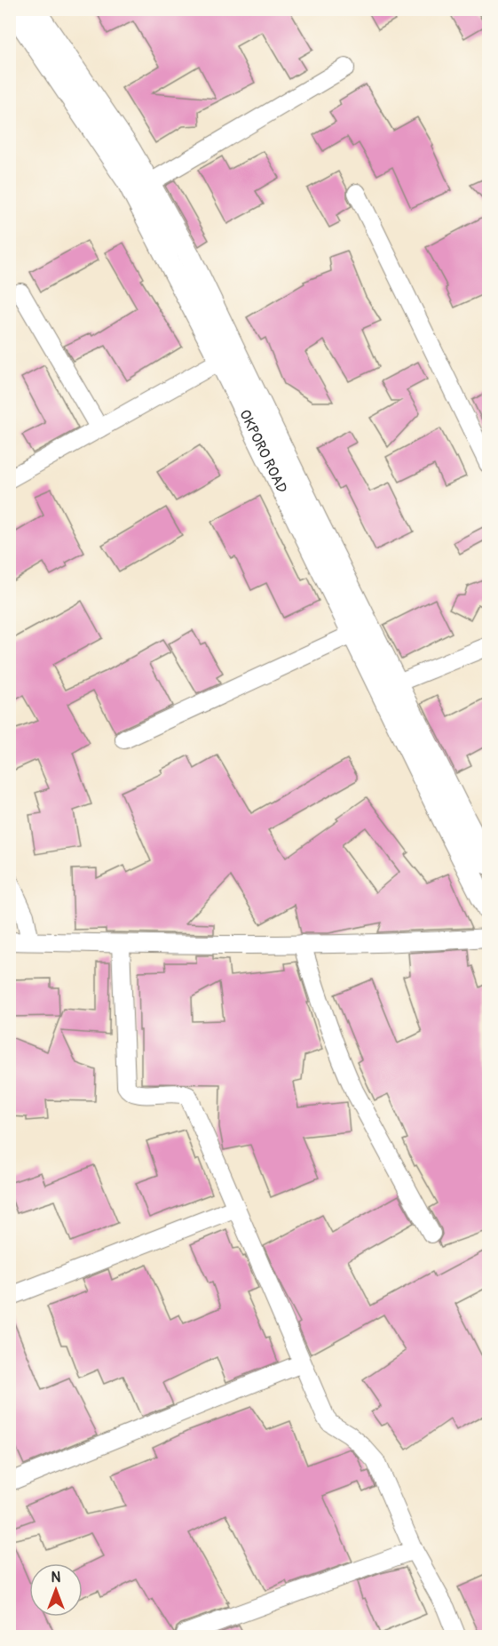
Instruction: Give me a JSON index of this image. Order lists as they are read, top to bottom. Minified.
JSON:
{"streets":{"main road":["OKPORO ROAD"]},"north":"top"}
